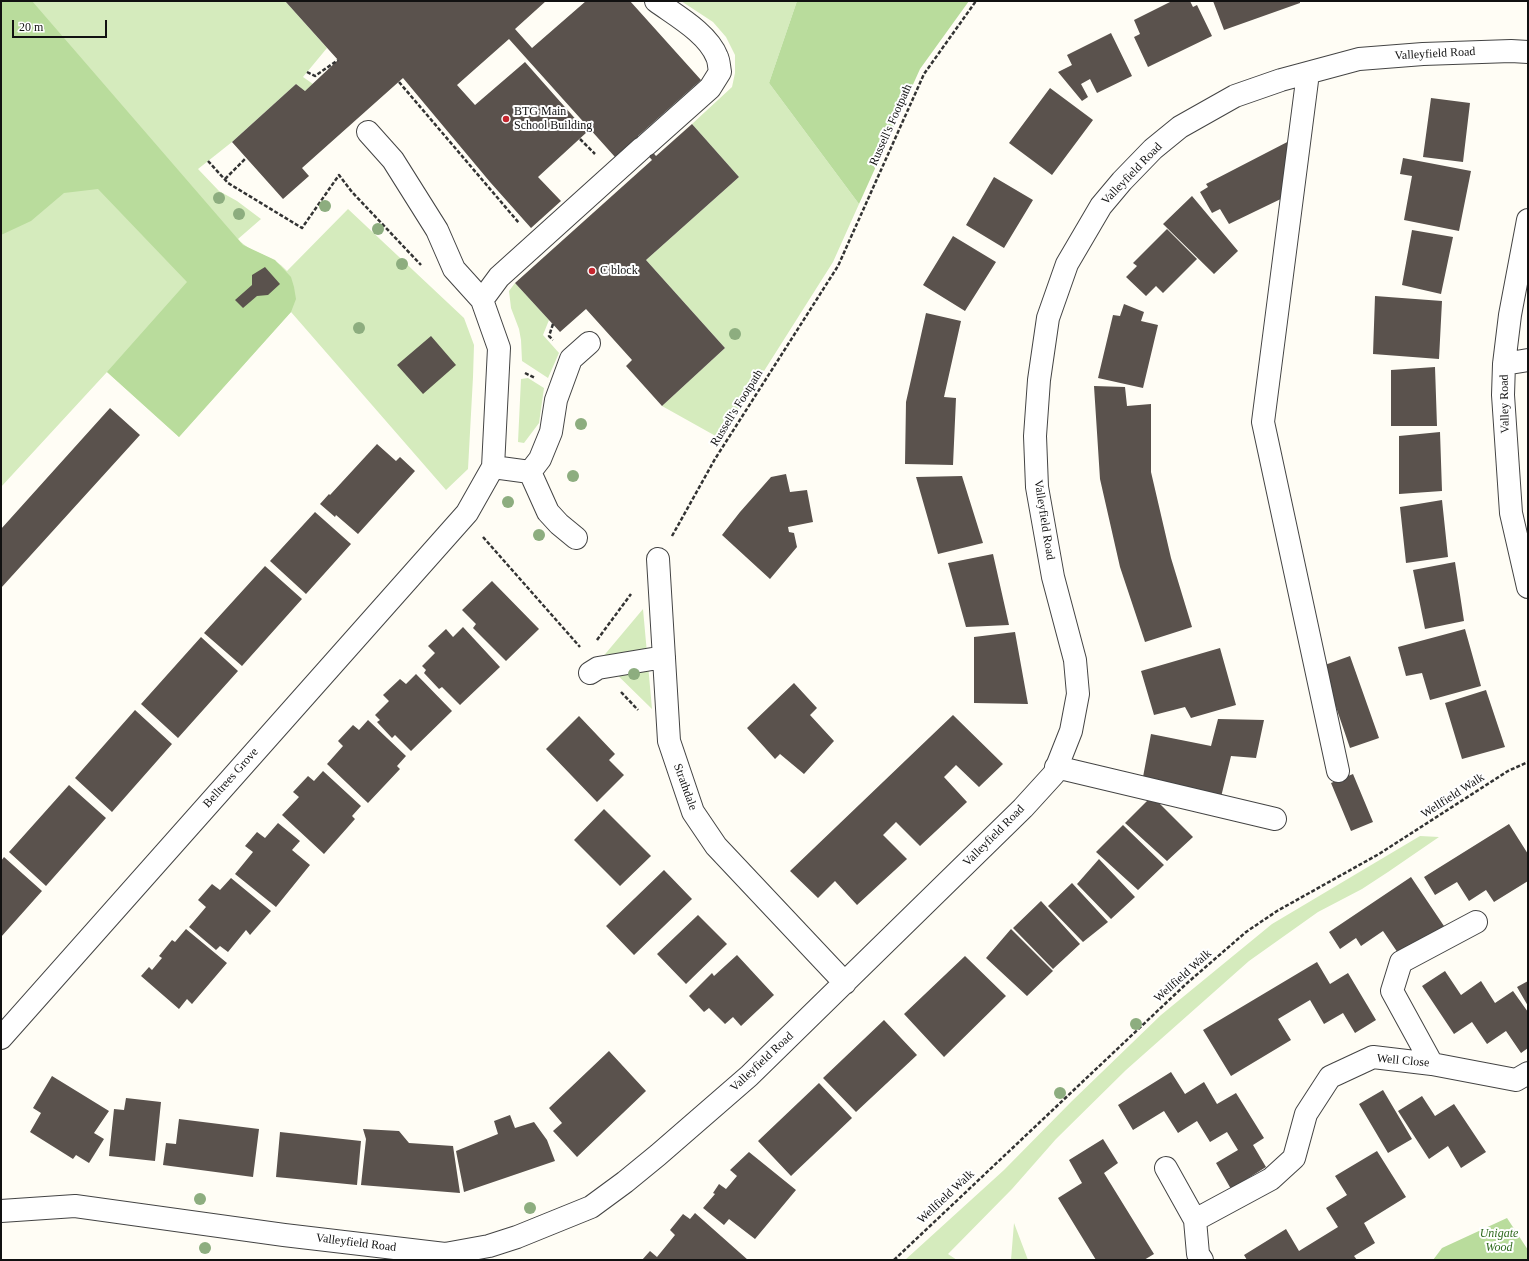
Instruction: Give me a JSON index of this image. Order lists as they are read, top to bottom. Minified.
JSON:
{"streets":{"street":["Valleyfield Road","Valley Road","Belltrees Grove","Strathdale","Well Close"],"path":["Russell's Footpath","Wellfield Walk"]},"crossings":[["Valleyfield Road","Strathdale"],["Russell's Footpath","Strathdale"]],"parks":["Unigate Wood"],"places":["BTG Main School Building","C block"],"scale_bar":"20 m"}
